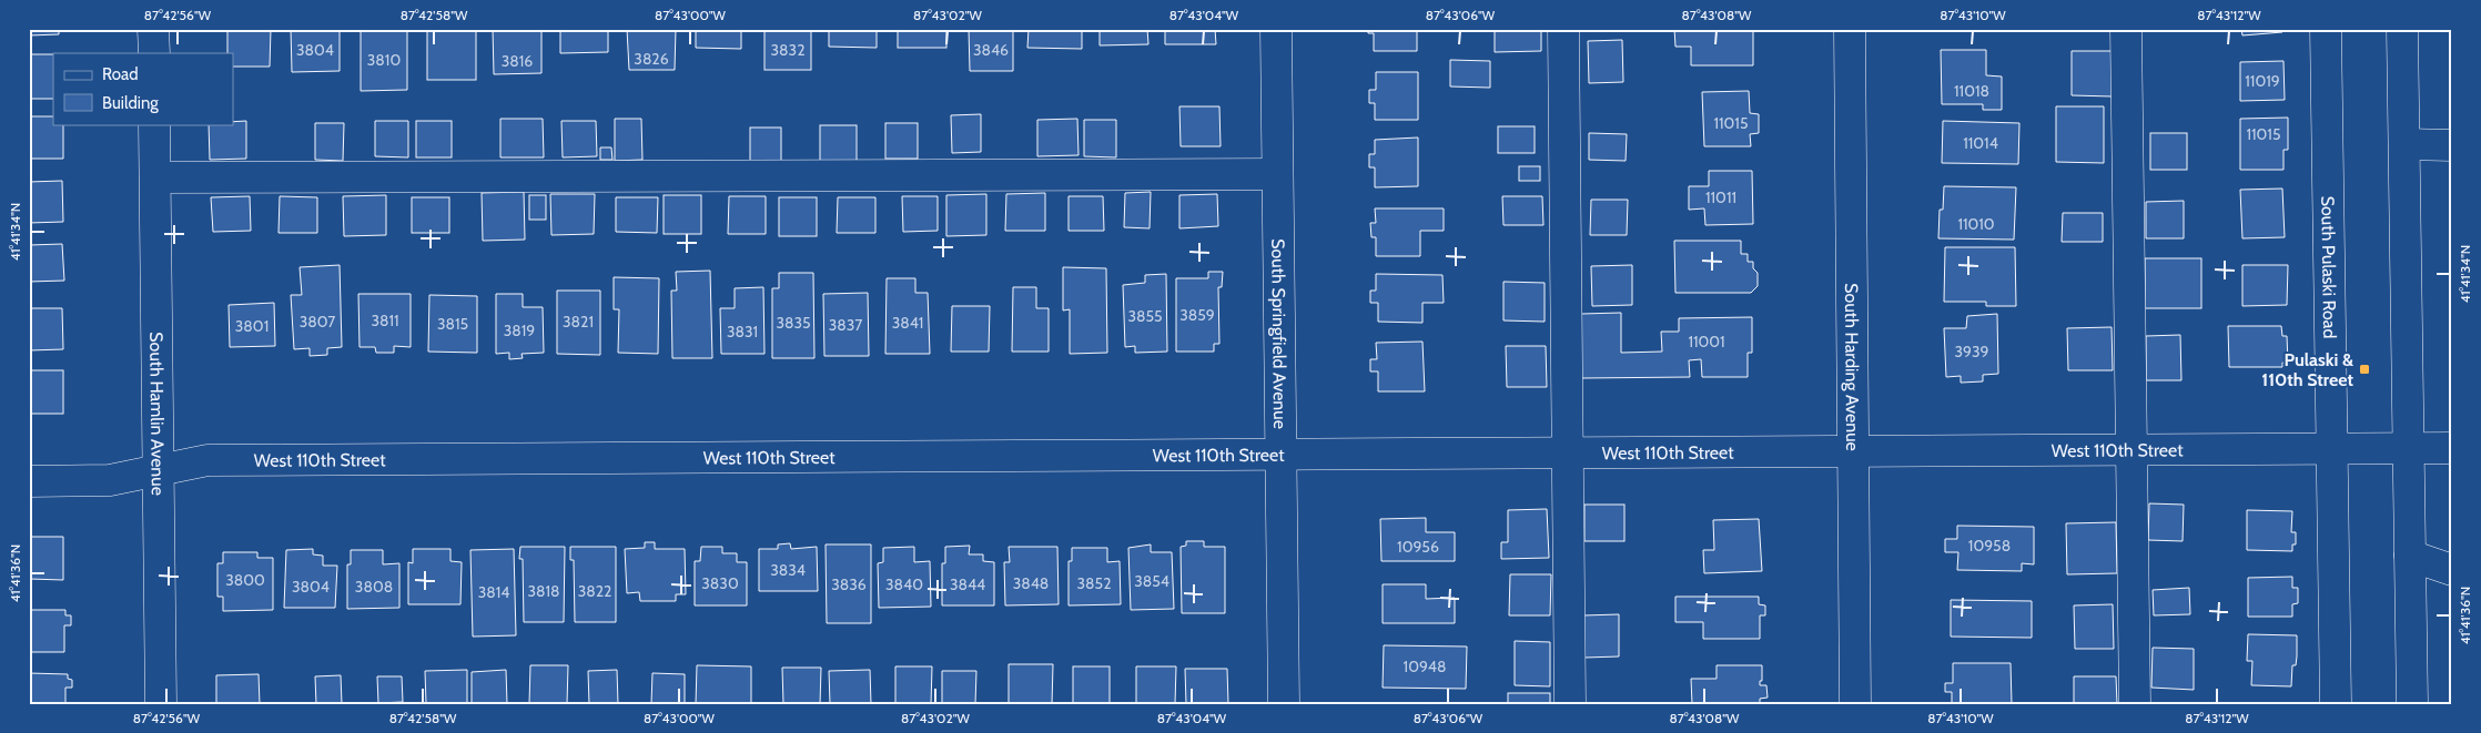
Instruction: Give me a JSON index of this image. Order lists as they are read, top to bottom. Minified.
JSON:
{"streets":{"street":["South Pulaski Road","South Springfield Avenue","South Harding Avenue","South Hamlin Avenue","West 110th Street"]},"crossings":[["South Pulaski Road","West 110th Street"],["South Springfield Avenue","West 110th Street"],["South Harding Avenue","West 110th Street"],["South Hamlin Avenue","West 110th Street"]],"places":{"transit":["Pulaski & 110th Street"]},"house_numbers":["3804","3832","3846","3826","3810","3816","11019","11018","11015","11015","11014","11011","11010","3859","3855","3811","3807","3821","3835","3841","3815","3837","3801","3819","3831","11001","3939","10958","10956","3834","3800","3854","3830","3848","3852","3836","3840","3844","3804","3808","3818","3822","3814","10948"],"legend":["Road","Building"],"coordinates":["87°42'56\"W","87°42'58\"W","87°43'00\"W","87°43'02\"W","87°43'04\"W","87°43'06\"W","87°43'08\"W","87°43'10\"W","87°43'12\"W","41°41'34\"N","41°41'36\"N"]}
